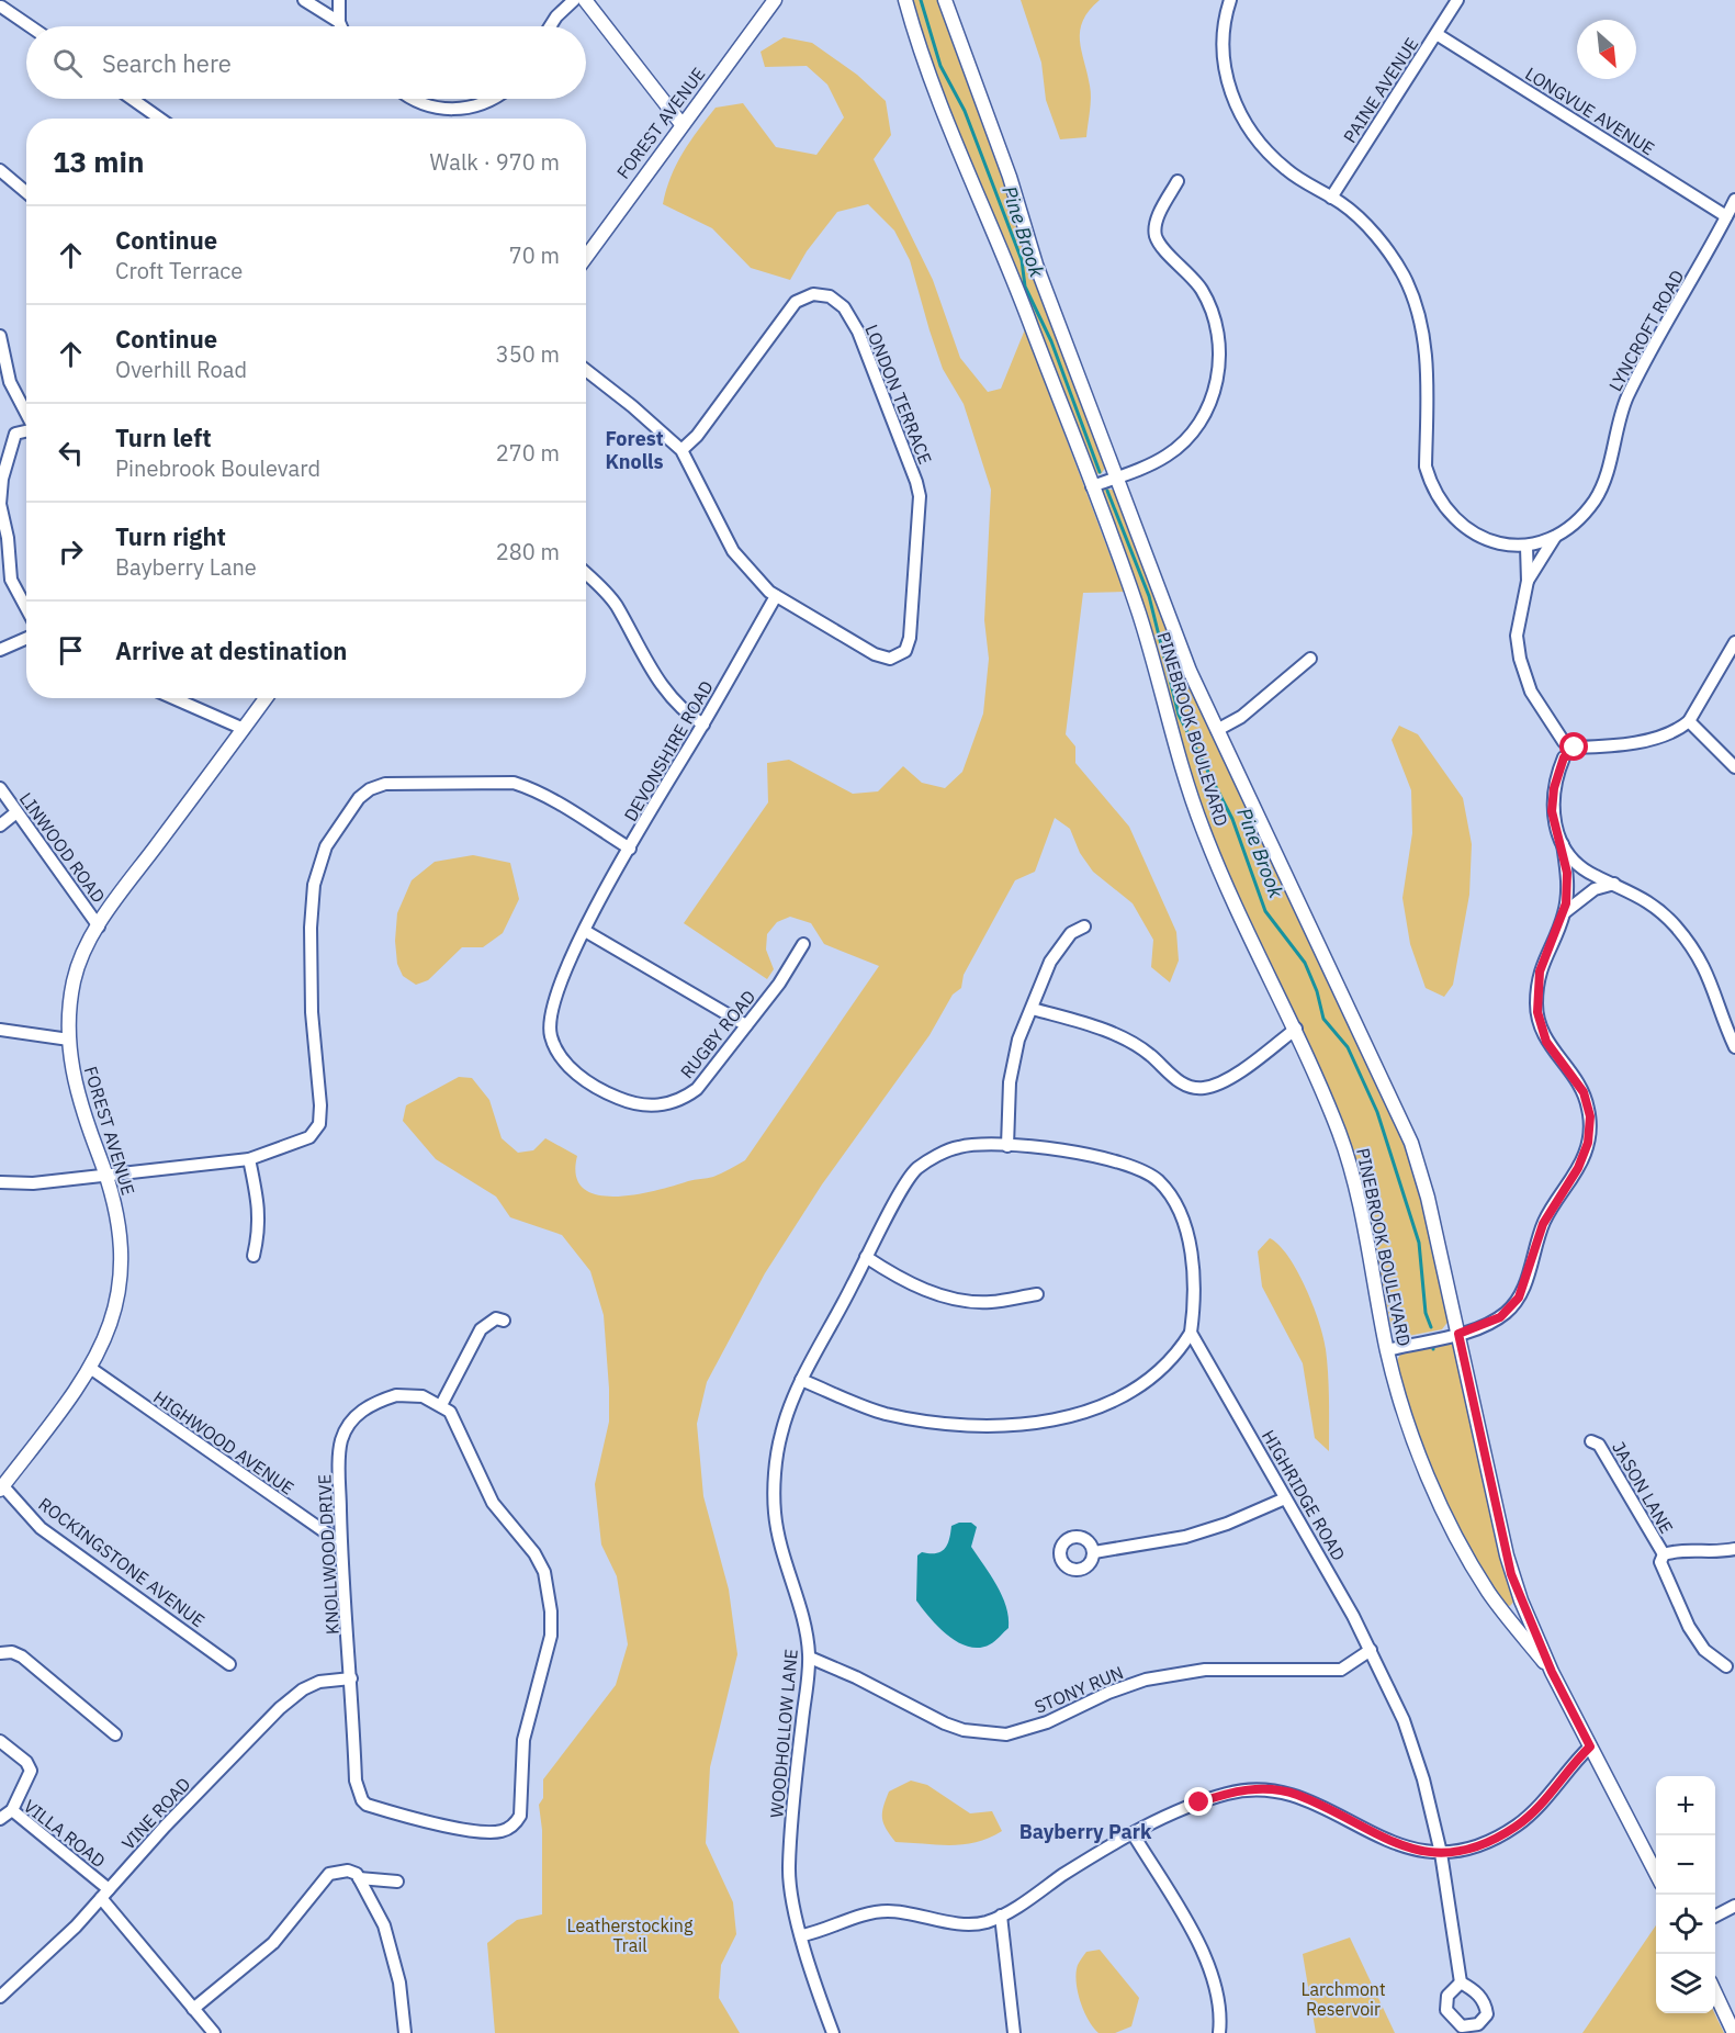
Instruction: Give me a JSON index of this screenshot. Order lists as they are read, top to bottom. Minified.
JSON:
{"streets":{"street":["PAINE AVENUE","LONGVUE AVENUE","FOREST AVENUE","LYNCROFT ROAD","LONDON TERRACE","PINEBROOK BOULEVARD","DEVONSHIRE ROAD","LINWOOD ROAD","RUGBY ROAD","HIGHWOOD AVENUE","JASON LANE","HIGHRIDGE ROAD","KNOLLWOOD DRIVE","ROCKINGSTONE AVENUE","STONY RUN","WOODHOLLOW LANE","VINE ROAD","VILLA ROAD"]},"crossings":[["PAINE AVENUE","LONGVUE AVENUE"],["LONGVUE AVENUE","LYNCROFT ROAD"],["FOREST AVENUE","LINWOOD ROAD"],["FOREST AVENUE","HIGHWOOD AVENUE"],["FOREST AVENUE","ROCKINGSTONE AVENUE"],["LONDON TERRACE","DEVONSHIRE ROAD"],["DEVONSHIRE ROAD","RUGBY ROAD"],["HIGHWOOD AVENUE","KNOLLWOOD DRIVE"],["HIGHRIDGE ROAD","STONY RUN"],["KNOLLWOOD DRIVE","VINE ROAD"],["STONY RUN","WOODHOLLOW LANE"],["VINE ROAD","VILLA ROAD"]],"districts":["Forest Knolls","Bayberry Park"],"water":["Pine Brook"],"parks":["Leatherstocking Trail","Larchmont Reservoir"],"north":"bottom right","page":{"search":"Search here","heading":["13 min","Walk · 970 m"],"list":[["Continue","Croft Terrace","70 m"],["Continue","Overhill Road","350 m"],["Turn left","Pinebrook Boulevard","270 m"],["Turn right","Bayberry Lane","280 m"],"Arrive at destination"],"map_buttons":["+","−"]}}
